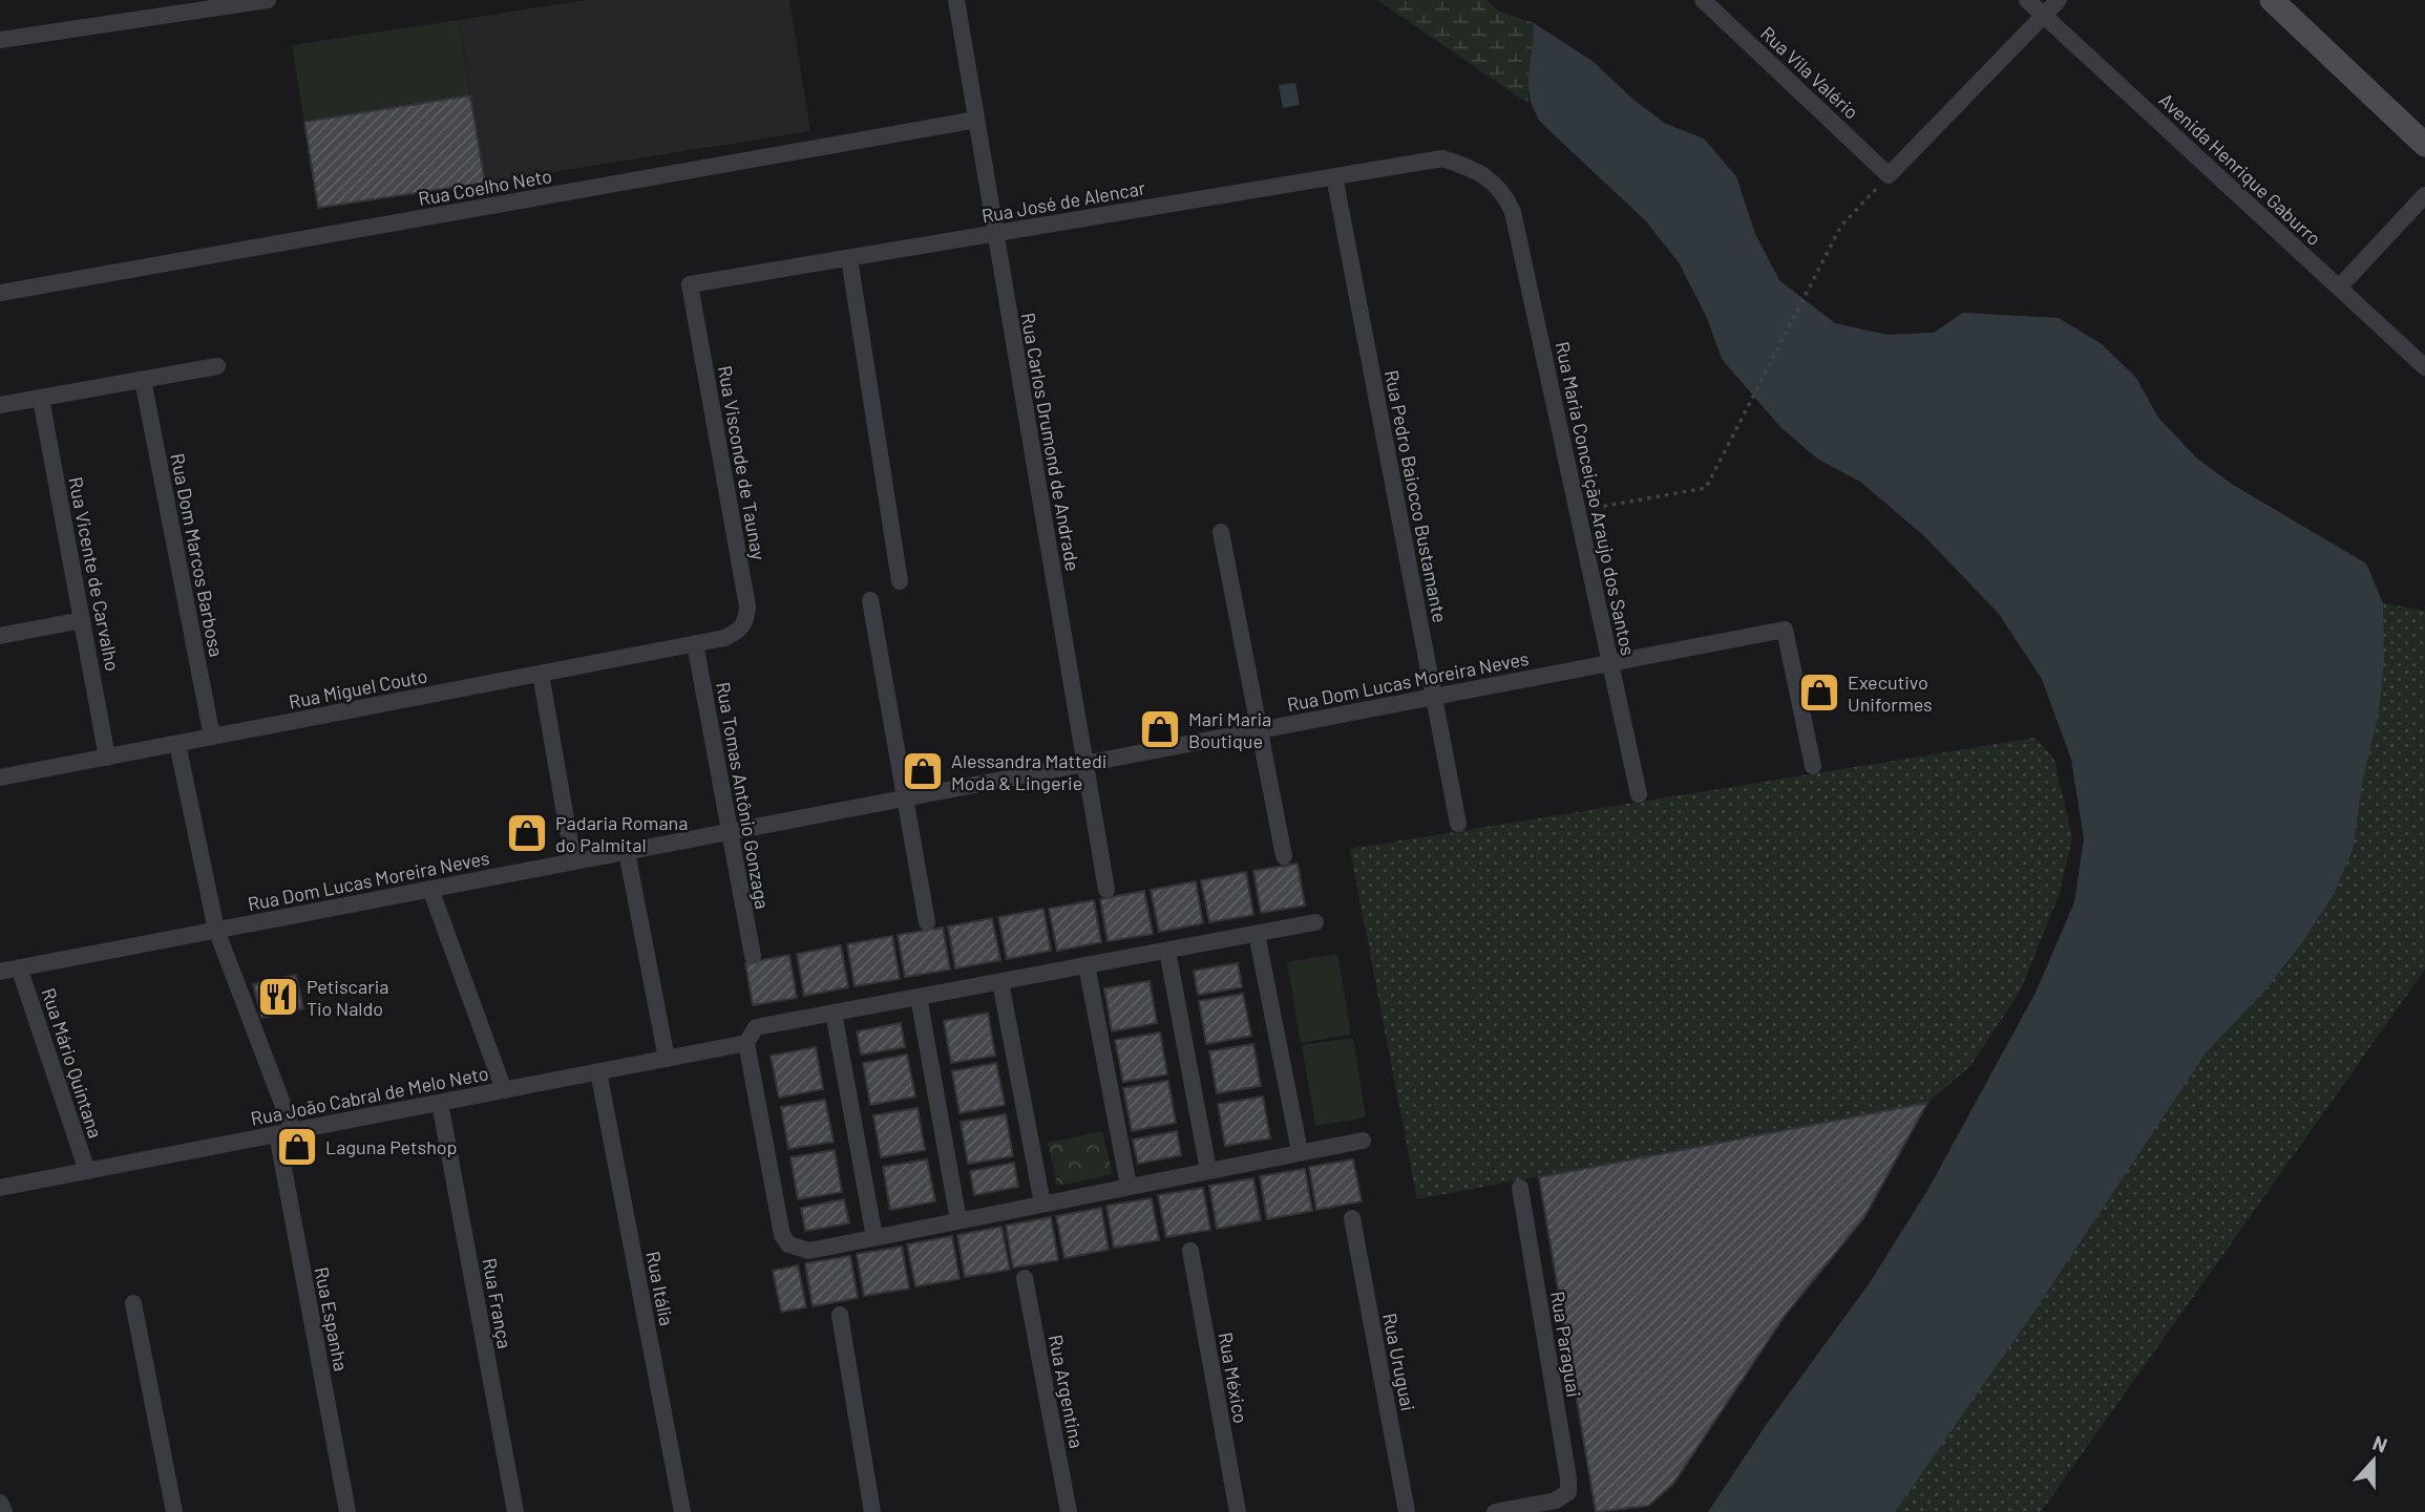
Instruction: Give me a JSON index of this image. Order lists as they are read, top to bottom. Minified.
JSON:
{"streets":{"street":["Rua Vila Valério","Avenida Henrique Gaburro","Rua Coelho Neto","Rua José de Alencar","Rua Carlos Drumond de Andrade","Rua Visconde de Taunay","Rua Pedro Baiocco Bustamante","Rua Maria Conceição Araujo dos Santos","Rua Dom Marcos Barbosa","Rua Vicente de Carvalho","Rua Dom Lucas Moreira Neves","Rua Miguel Couto","Rua Tomas Antônio Gonzaga","Rua Mário Quintana","Rua João Cabral de Melo Neto","Rua Itália","Rua França","Rua Espanha","Rua Paraguai","Rua Uruguai","Rua México","Rua Argentina"]},"crossings":[["Rua Coelho Neto","Rua Carlos Drumond de Andrade"],["Rua José de Alencar","Rua Carlos Drumond de Andrade"],["Rua José de Alencar","Rua Visconde de Taunay"],["Rua José de Alencar","Rua Pedro Baiocco Bustamante"],["Rua José de Alencar","Rua Maria Conceição Araujo dos Santos"],["Rua Carlos Drumond de Andrade","Rua Dom Lucas Moreira Neves"],["Rua Visconde de Taunay","Rua Miguel Couto"],["Rua Pedro Baiocco Bustamante","Rua Dom Lucas Moreira Neves"],["Rua Maria Conceição Araujo dos Santos","Rua Dom Lucas Moreira Neves"],["Rua Dom Marcos Barbosa","Rua Miguel Couto"],["Rua Vicente de Carvalho","Rua Miguel Couto"],["Rua Dom Lucas Moreira Neves","Rua Tomas Antônio Gonzaga"],["Rua Dom Lucas Moreira Neves","Rua Mário Quintana"],["Rua Dom Lucas Moreira Neves","Rua Espanha"],["Rua Miguel Couto","Rua Tomas Antônio Gonzaga"],["Rua Miguel Couto","Rua Espanha"],["Rua Mário Quintana","Rua João Cabral de Melo Neto"],["Rua João Cabral de Melo Neto","Rua Itália"],["Rua João Cabral de Melo Neto","Rua França"],["Rua João Cabral de Melo Neto","Rua Espanha"]],"places":{"shop":["Executivo Uniformes","Mari Maria Boutique","Alessandra Mattedi Moda & Lingerie","Padaria Romana do Palmital","Laguna Petshop"],"restaurant":["Petiscaria Tio Naldo"]},"north":"top"}
